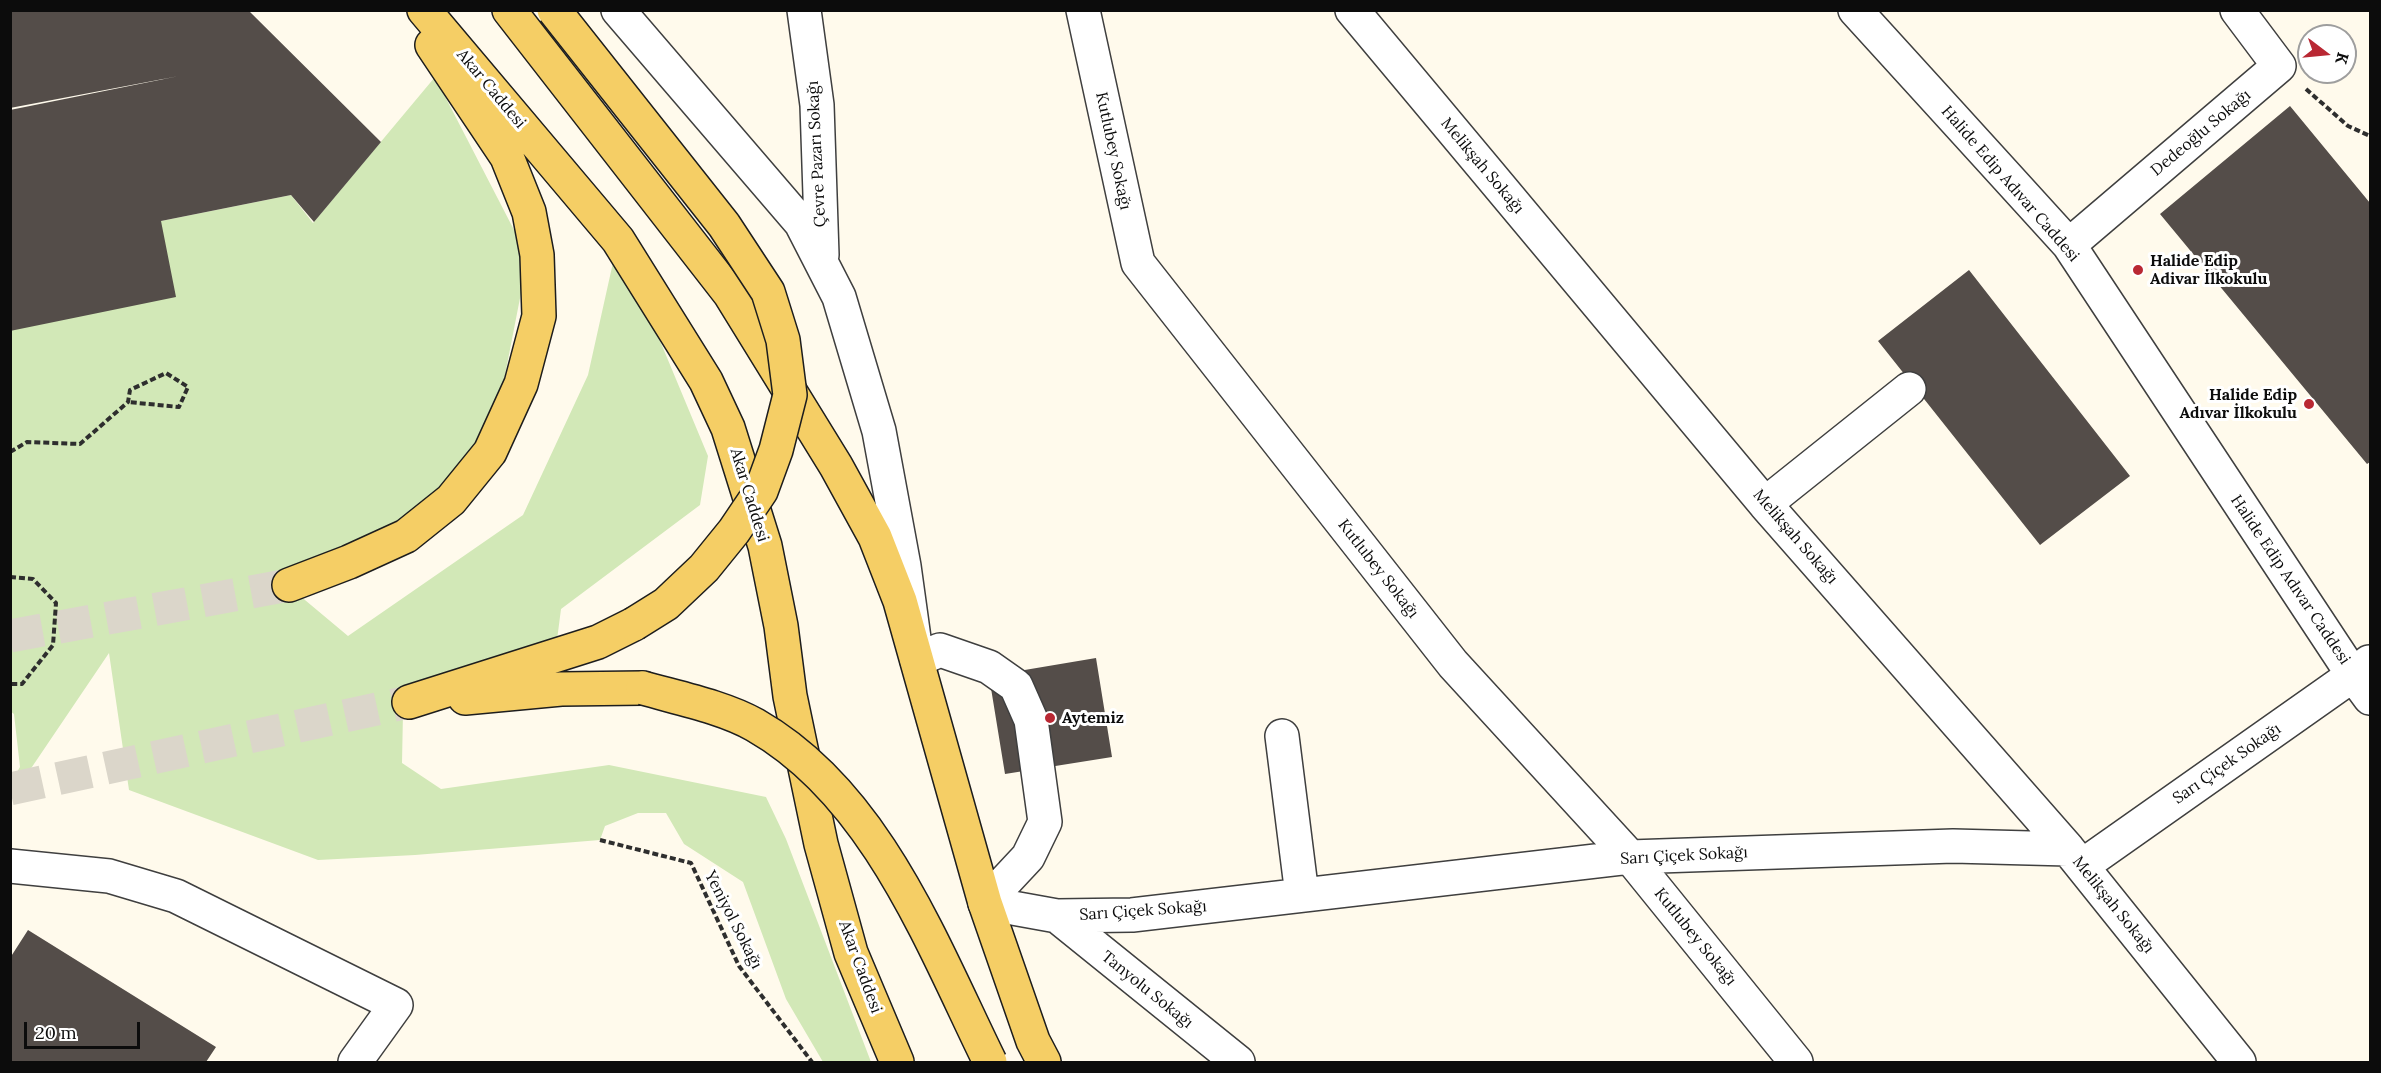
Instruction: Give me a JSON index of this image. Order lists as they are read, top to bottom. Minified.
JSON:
{"streets":{"main road":["Akar Caddesi"],"street":["Dedeoğlu Sokağı","Kutlubey Sokağı","Çevre Pazarı Sokağı","Melikşah Sokağı","Halide Edip Adıvar Caddesi","Sarı Çiçek Sokağı","Tanyolu Sokağı"],"path":["Yeniyol Sokağı"]},"crossings":[["Dedeoğlu Sokağı","Halide Edip Adıvar Caddesi"],["Kutlubey Sokağı","Sarı Çiçek Sokağı"],["Melikşah Sokağı","Sarı Çiçek Sokağı"],["Halide Edip Adıvar Caddesi","Sarı Çiçek Sokağı"],["Sarı Çiçek Sokağı","Tanyolu Sokağı"]],"places":["Halide Edip Adivar İlkokulu","Halide Edip Adıvar İlkokulu","Aytemiz"],"scale_bar":"20 m","north":"right"}
